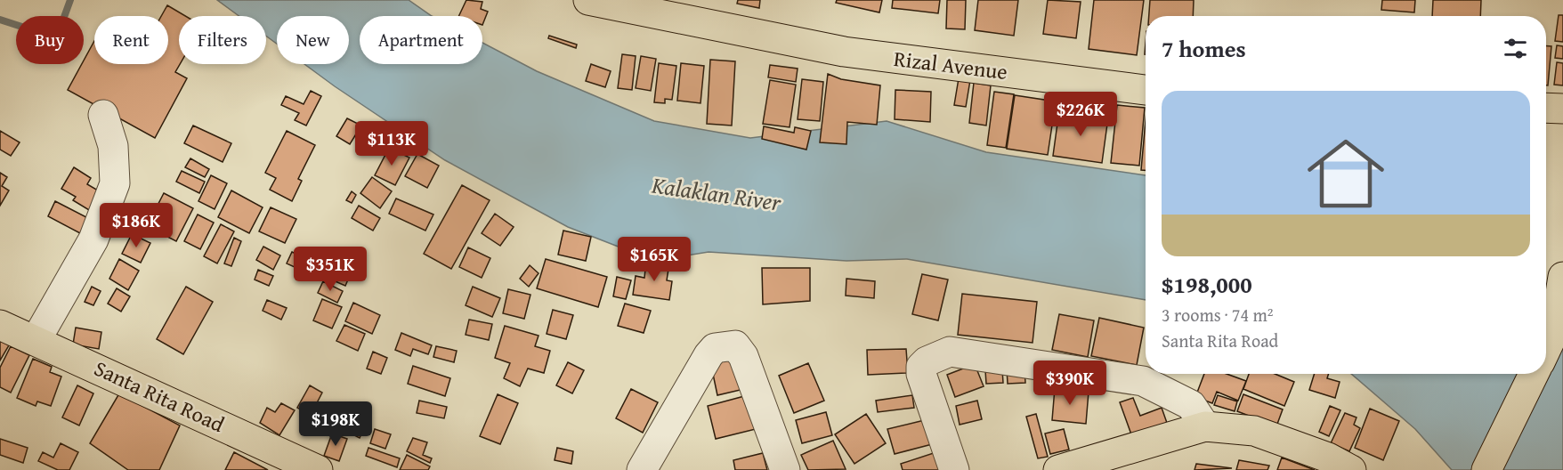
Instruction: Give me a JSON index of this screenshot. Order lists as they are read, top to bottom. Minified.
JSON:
{"streets":{"main road":["Rizal Avenue","Santa Rita Road"]},"water":["Kalaklan River"],"page":{"chip":["Buy","Rent","Filters","New","Apartment"],"heading":"7 homes","list":[{"name":"$198,000","note":"3 rooms · 74 m² · Santa Rita Road"}],"price":["$226K","$113K","$186K","$165K","$351K","$390K","$198K"]}}
